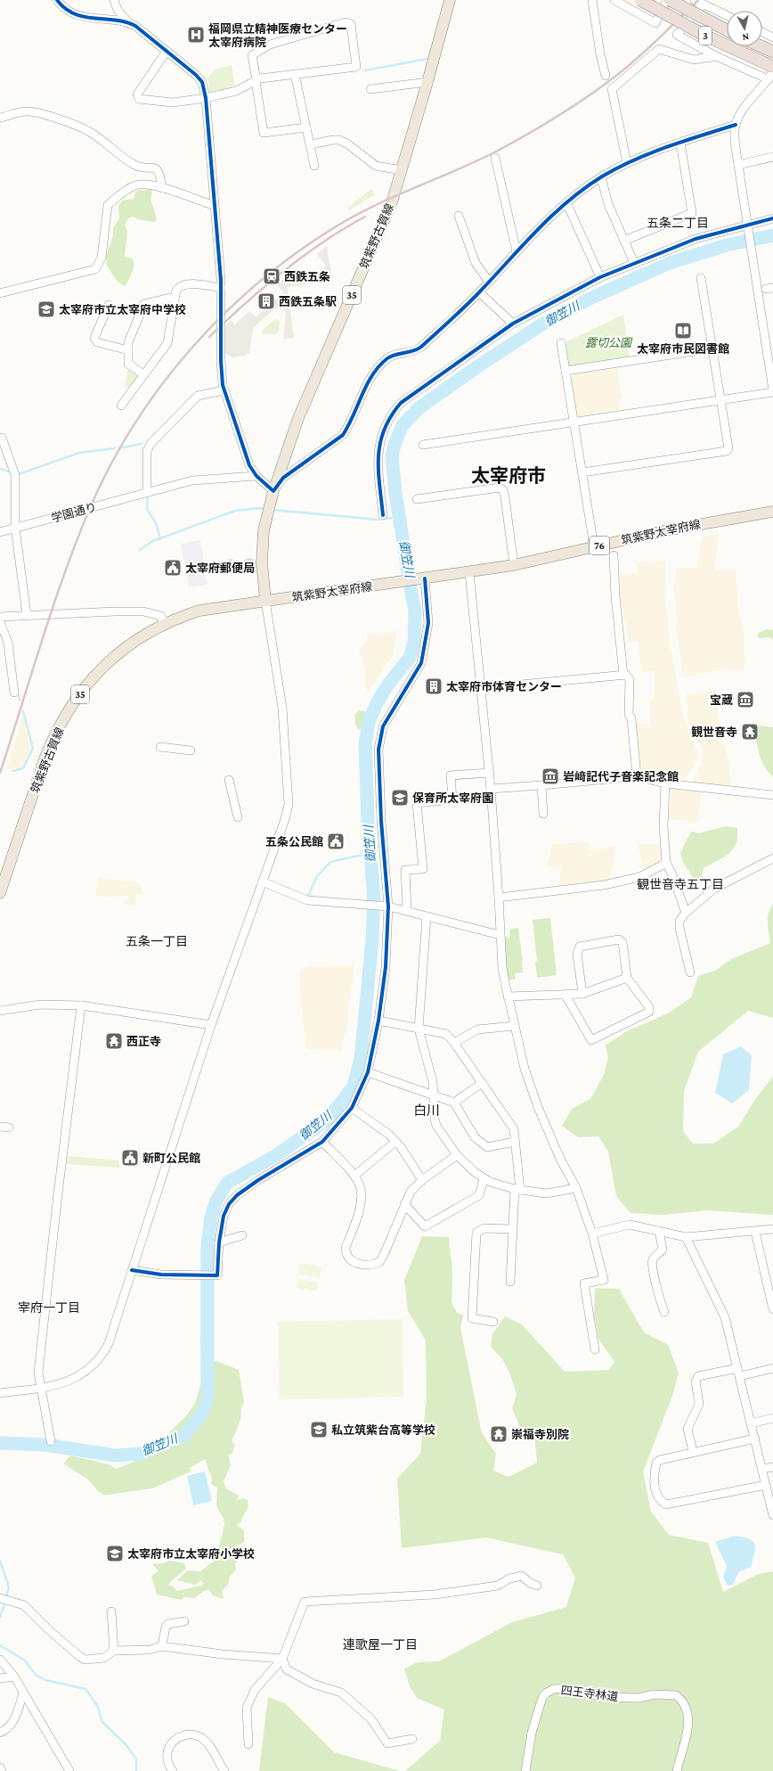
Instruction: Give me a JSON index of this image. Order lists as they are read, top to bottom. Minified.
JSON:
{"streets":{"highway":["3"],"main road":["筑紫野古賀線","35","筑紫野太宰府線","76"],"street":["学園通り","四王寺林道"]},"crossings":[["筑紫野古賀線","筑紫野太宰府線"]],"districts":["五条二丁目","太宰府市","観世音寺五丁目","五条一丁目","白川","宰府一丁目","連歌屋一丁目"],"water":["御笠川"],"parks":["露切公園"],"places":{"hospital":["福岡県立精神医療センター 太宰府病院"],"station":["西鉄五条"],"building":["西鉄五条駅","太宰府市体育センター"],"school or university":["太宰府市立太宰府中学校","保育所太宰府園","私立筑紫台高等学校","太宰府市立太宰府小学校"],"library":["太宰府市民図書館"],"public building":["太宰府郵便局","五条公民館","新町公民館"],"museum":["宝蔵","岩﨑記代子音楽記念館"],"temple":["観世音寺","西正寺","崇福寺別院"]},"north":"bottom"}
